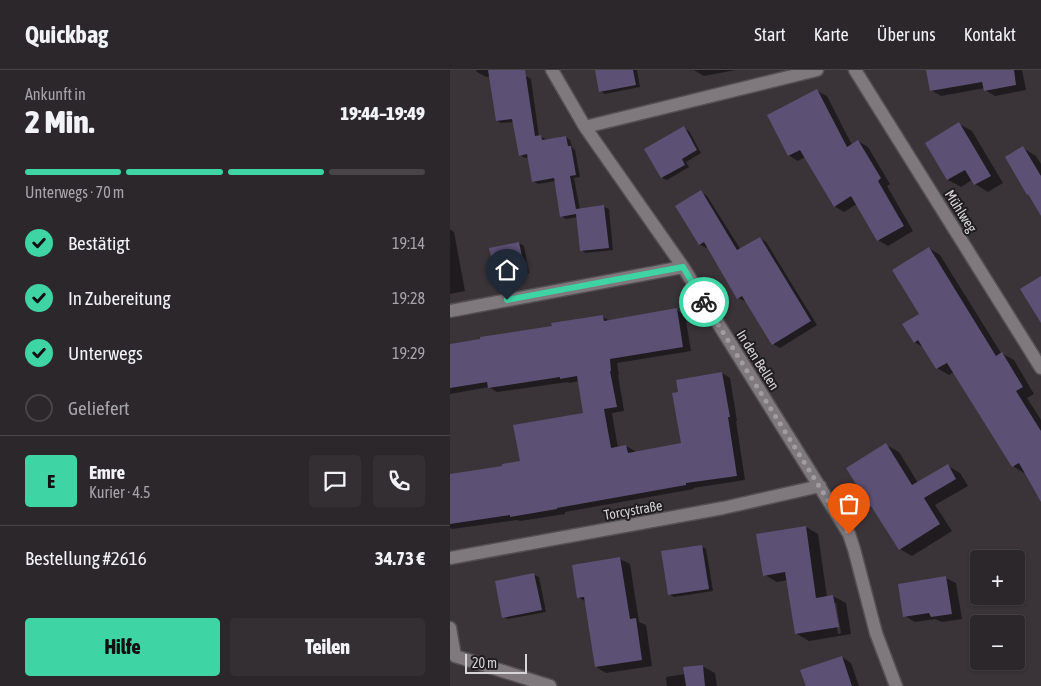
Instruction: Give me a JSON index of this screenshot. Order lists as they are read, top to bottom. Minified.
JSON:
{"streets":{"street":["Mühlweg","In den Bellen","Torcystraße"]},"crossings":[["In den Bellen","Torcystraße"]],"scale_bar":"20 m","page":{"header":"Quickbag","nav":["Start","Karte","Über uns","Kontakt"],"heading":["2 Min.","Ankunft in","19:44–19:49"],"panel":["Emre","Kurier · 4.5","Bestellung #2616","34.73 €"],"bar":"Unterwegs · 70 m","list":[["Bestätigt","19:14"],["In Zubereitung","19:28"],["Unterwegs","19:29"],"Geliefert"],"round":"E","map_buttons":["+","−"],"buttons":["Hilfe","Teilen"],"scale":"20 m"}}
